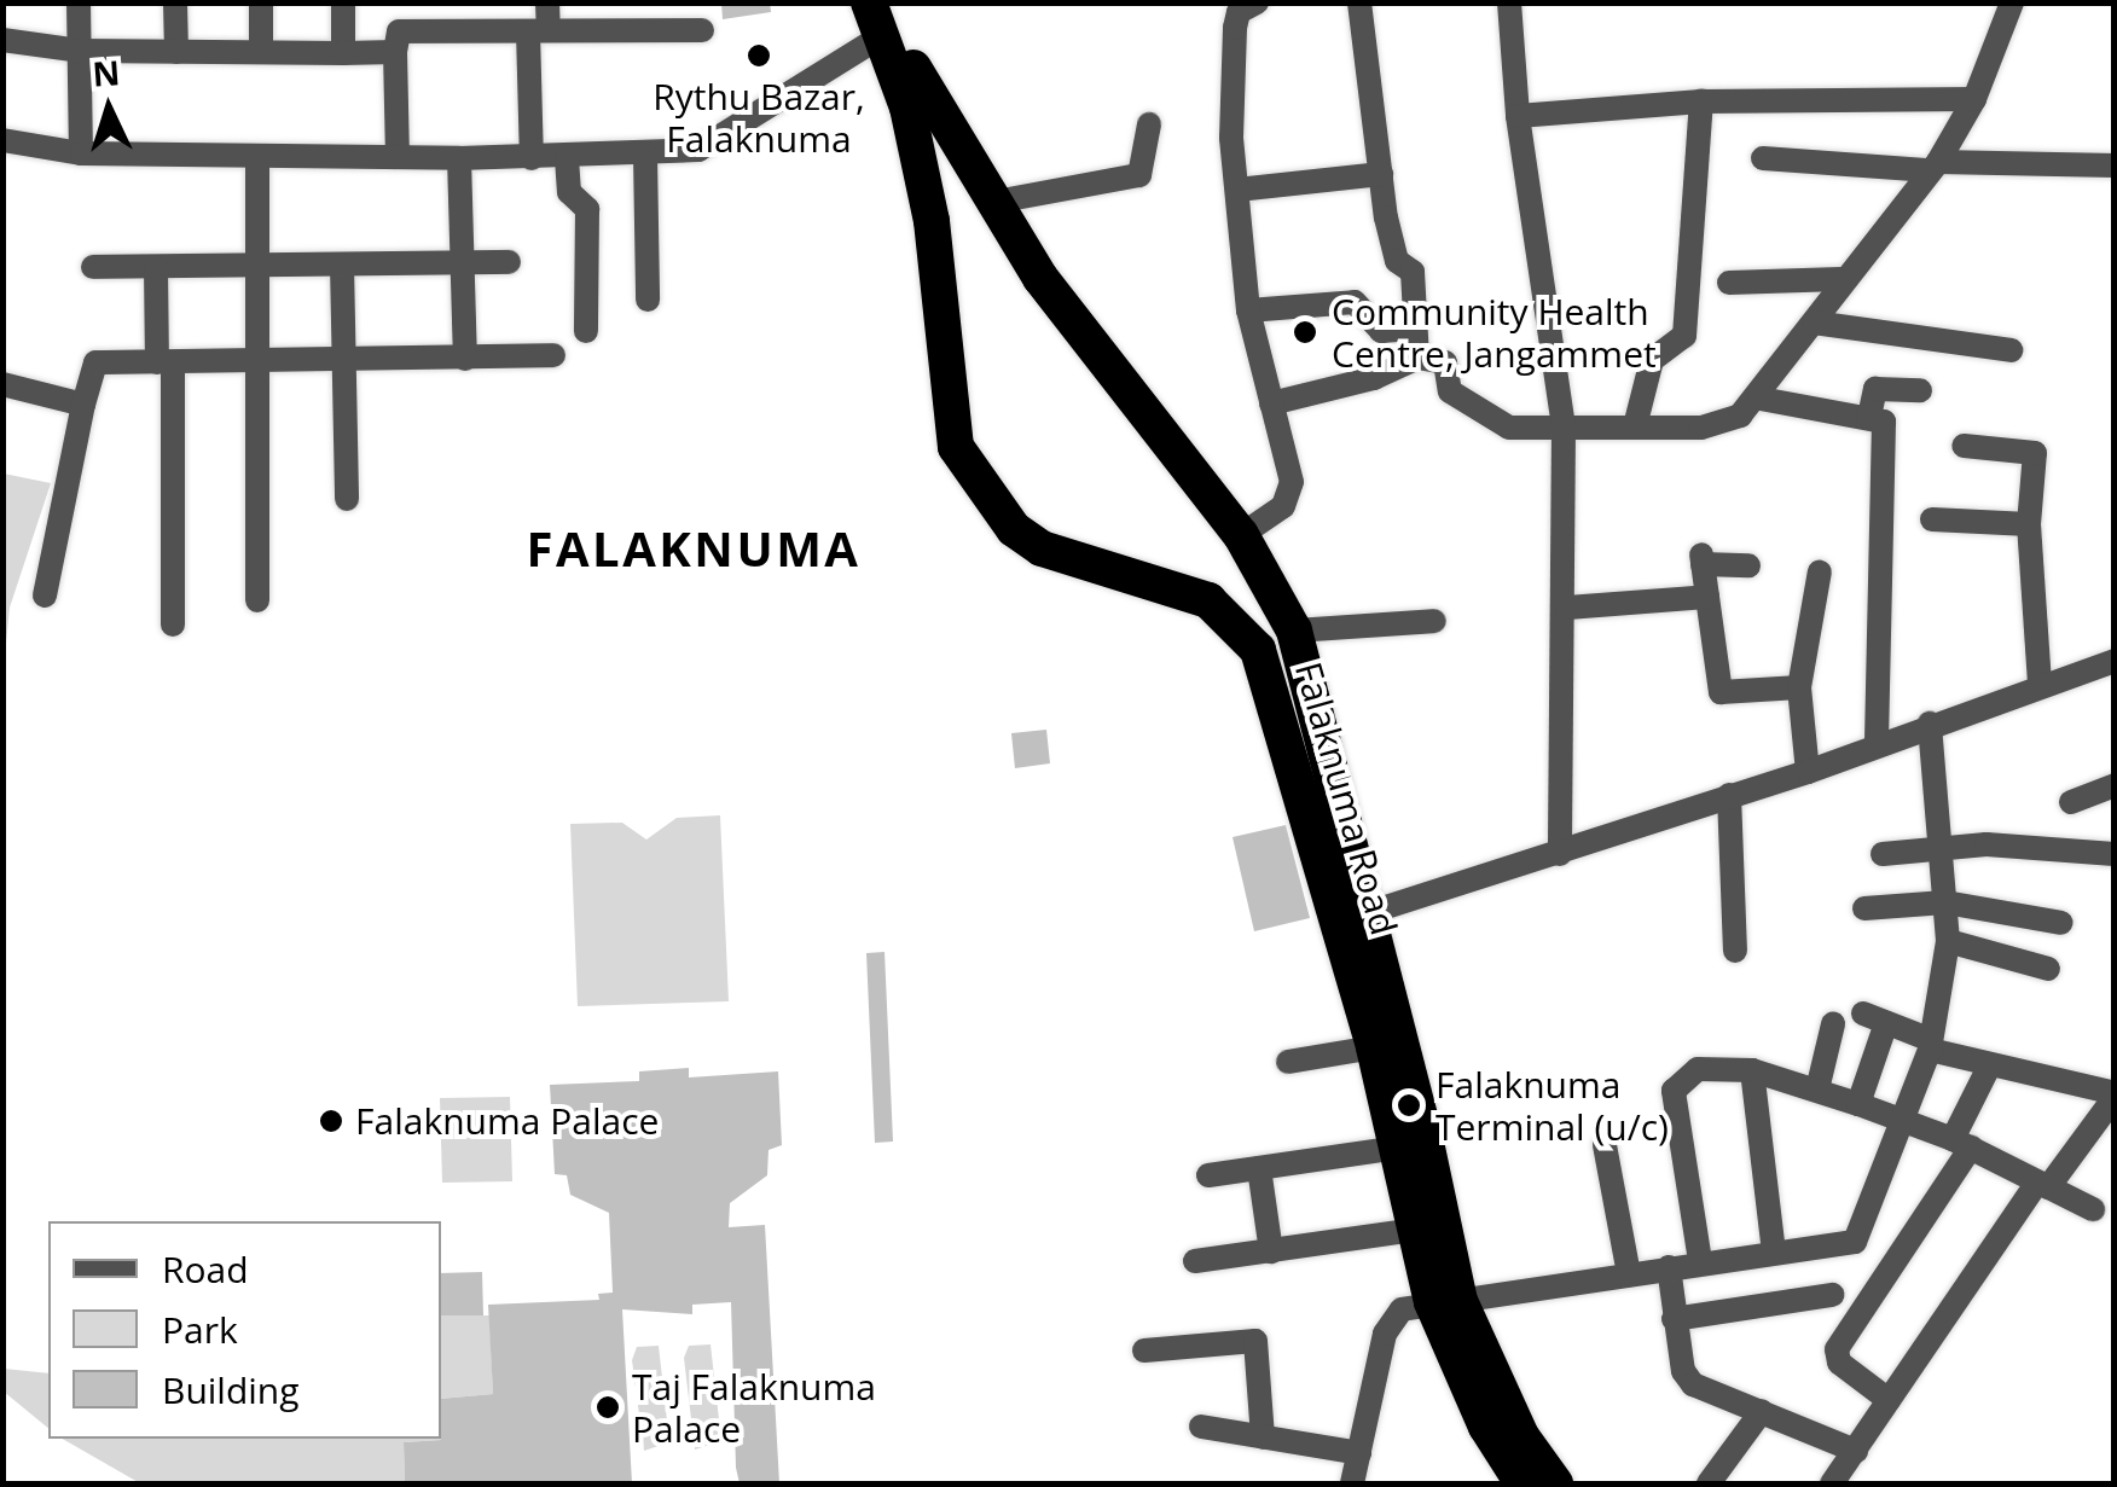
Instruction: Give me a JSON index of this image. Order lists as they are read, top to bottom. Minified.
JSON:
{"streets":{"highway":["Falaknuma Road"]},"districts":["FALAKNUMA"],"places":["Rythu Bazar, Falaknuma","Community Health Centre, Jangammet","Falaknuma Terminal (u/c)","Falaknuma Palace","Taj Falaknuma Palace"],"legend":["Road","Park","Building"],"north":"top"}
